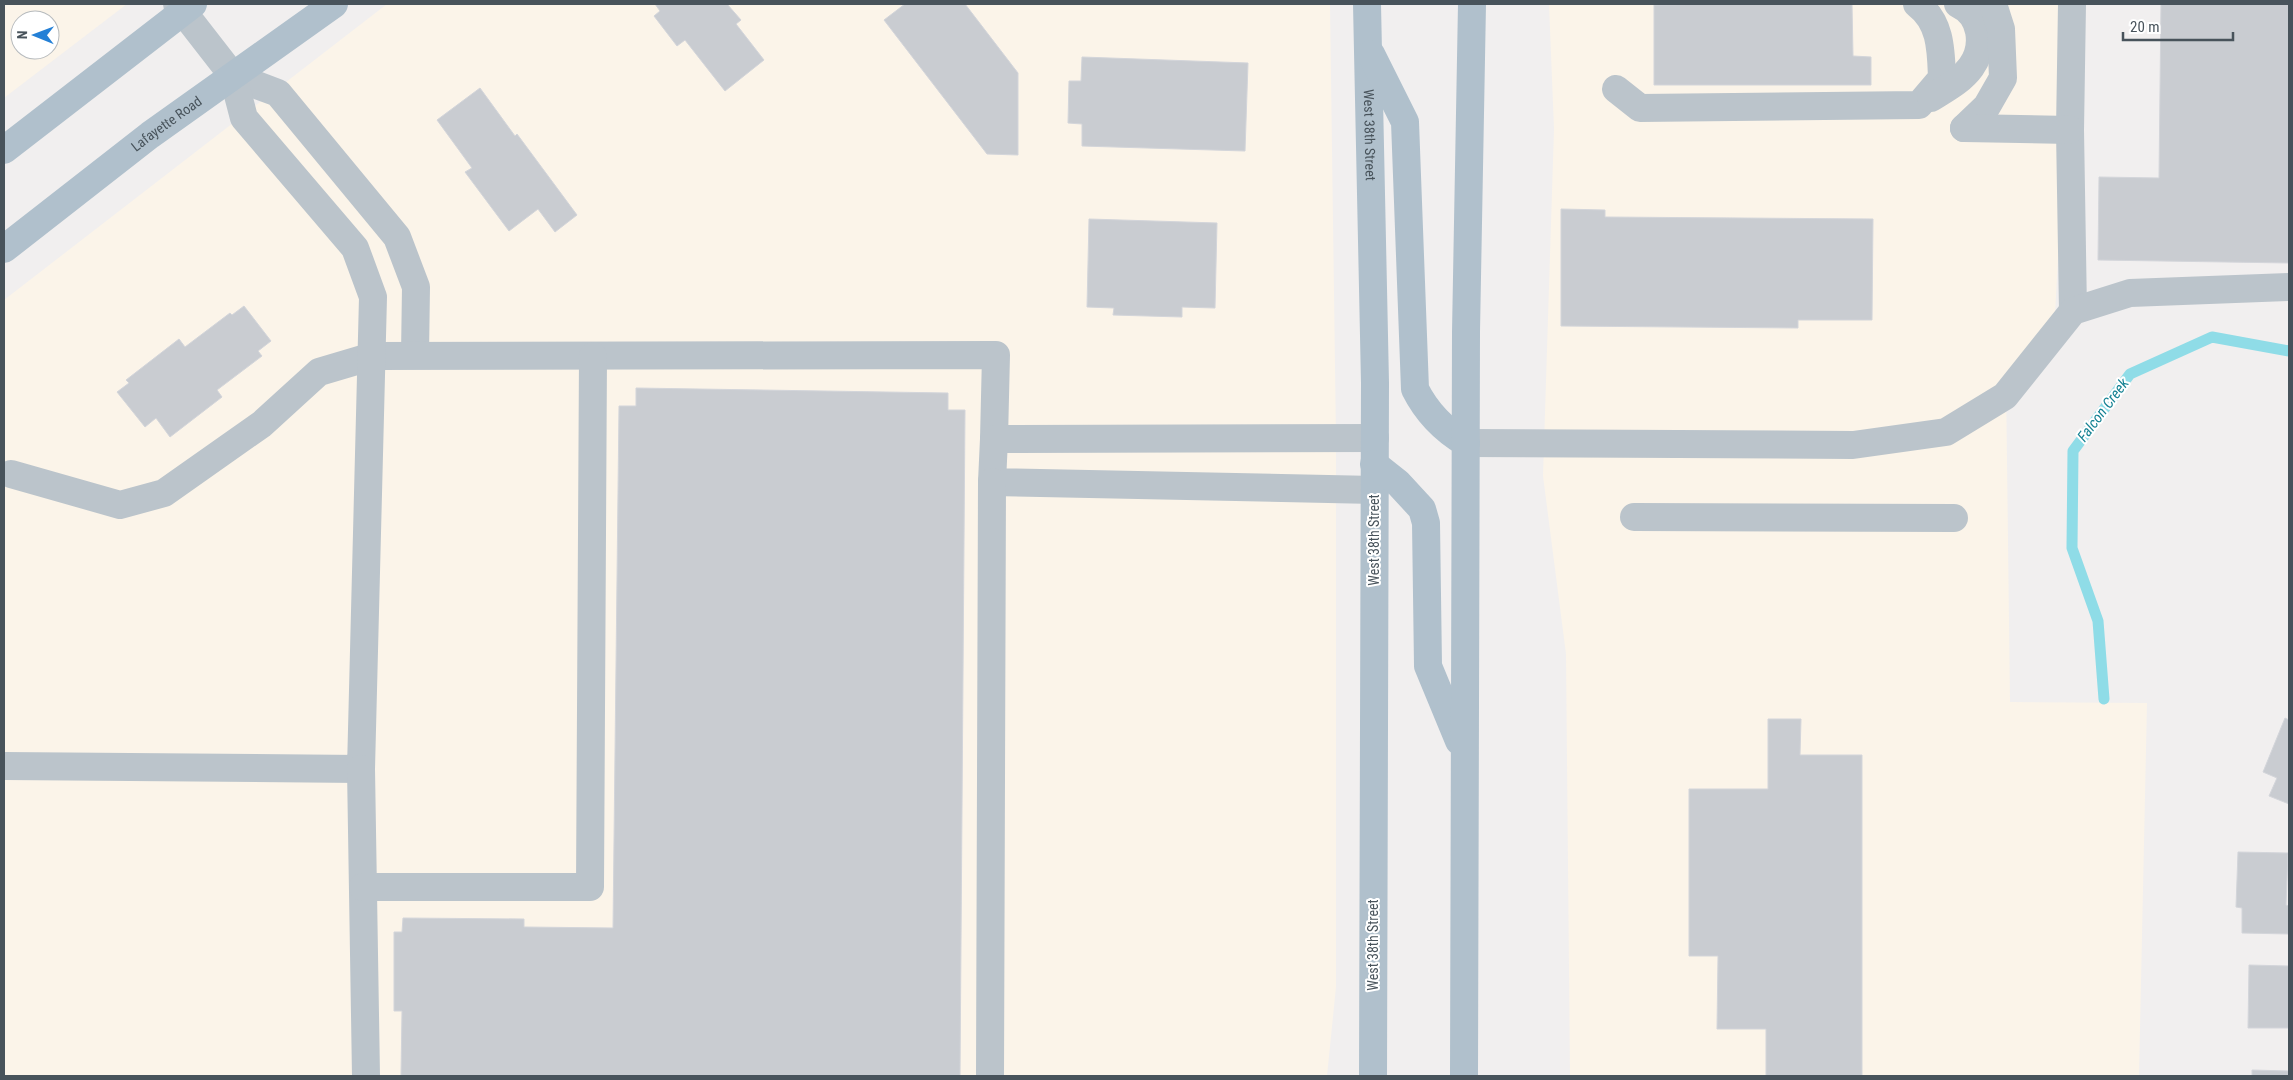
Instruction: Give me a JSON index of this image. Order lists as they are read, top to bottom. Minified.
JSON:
{"streets":{"main road":["Lafayette Road","West 38th Street"]},"water":["Falcon Creek"],"scale_bar":"20 m","north":"left"}
